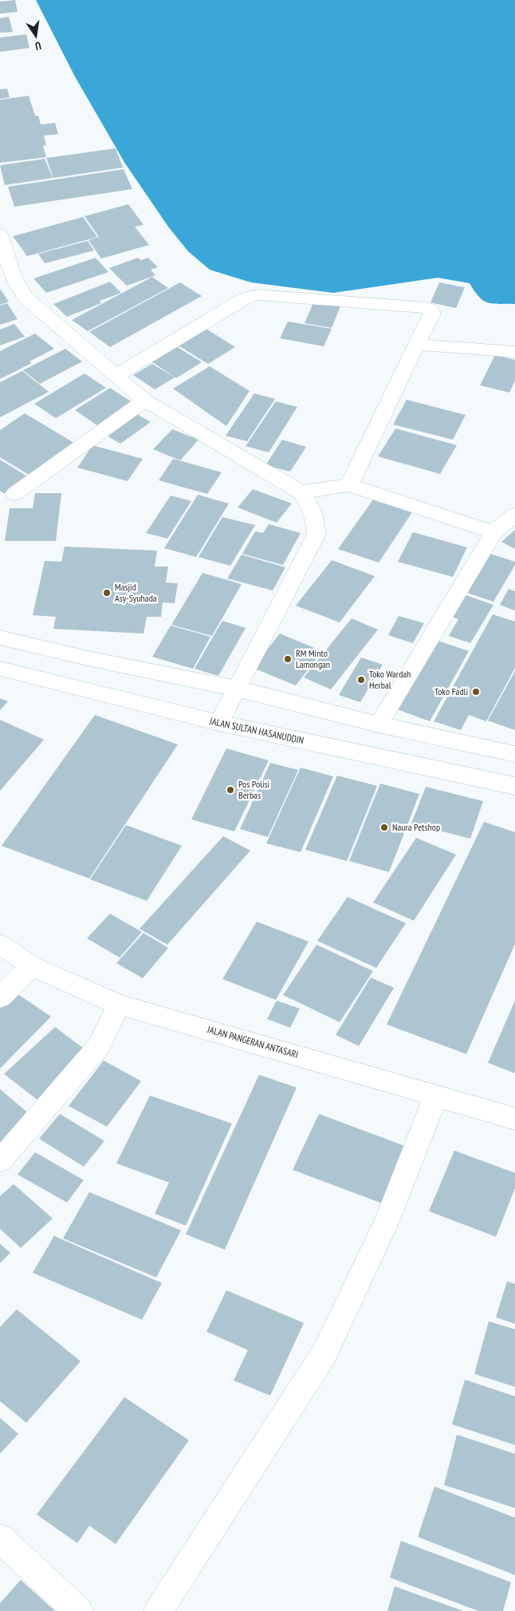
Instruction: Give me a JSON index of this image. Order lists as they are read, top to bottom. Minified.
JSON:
{"streets":{"street":["JALAN SULTAN HASANUDDIN","JALAN PANGERAN ANTASARI"]},"places":["Masjid Asy-Syuhada","RM Minto Lamongan","Toko Wardah Herbal","Toko Fadli","Pos Polisi Berbas","Naura Petshop"],"north":"bottom"}
